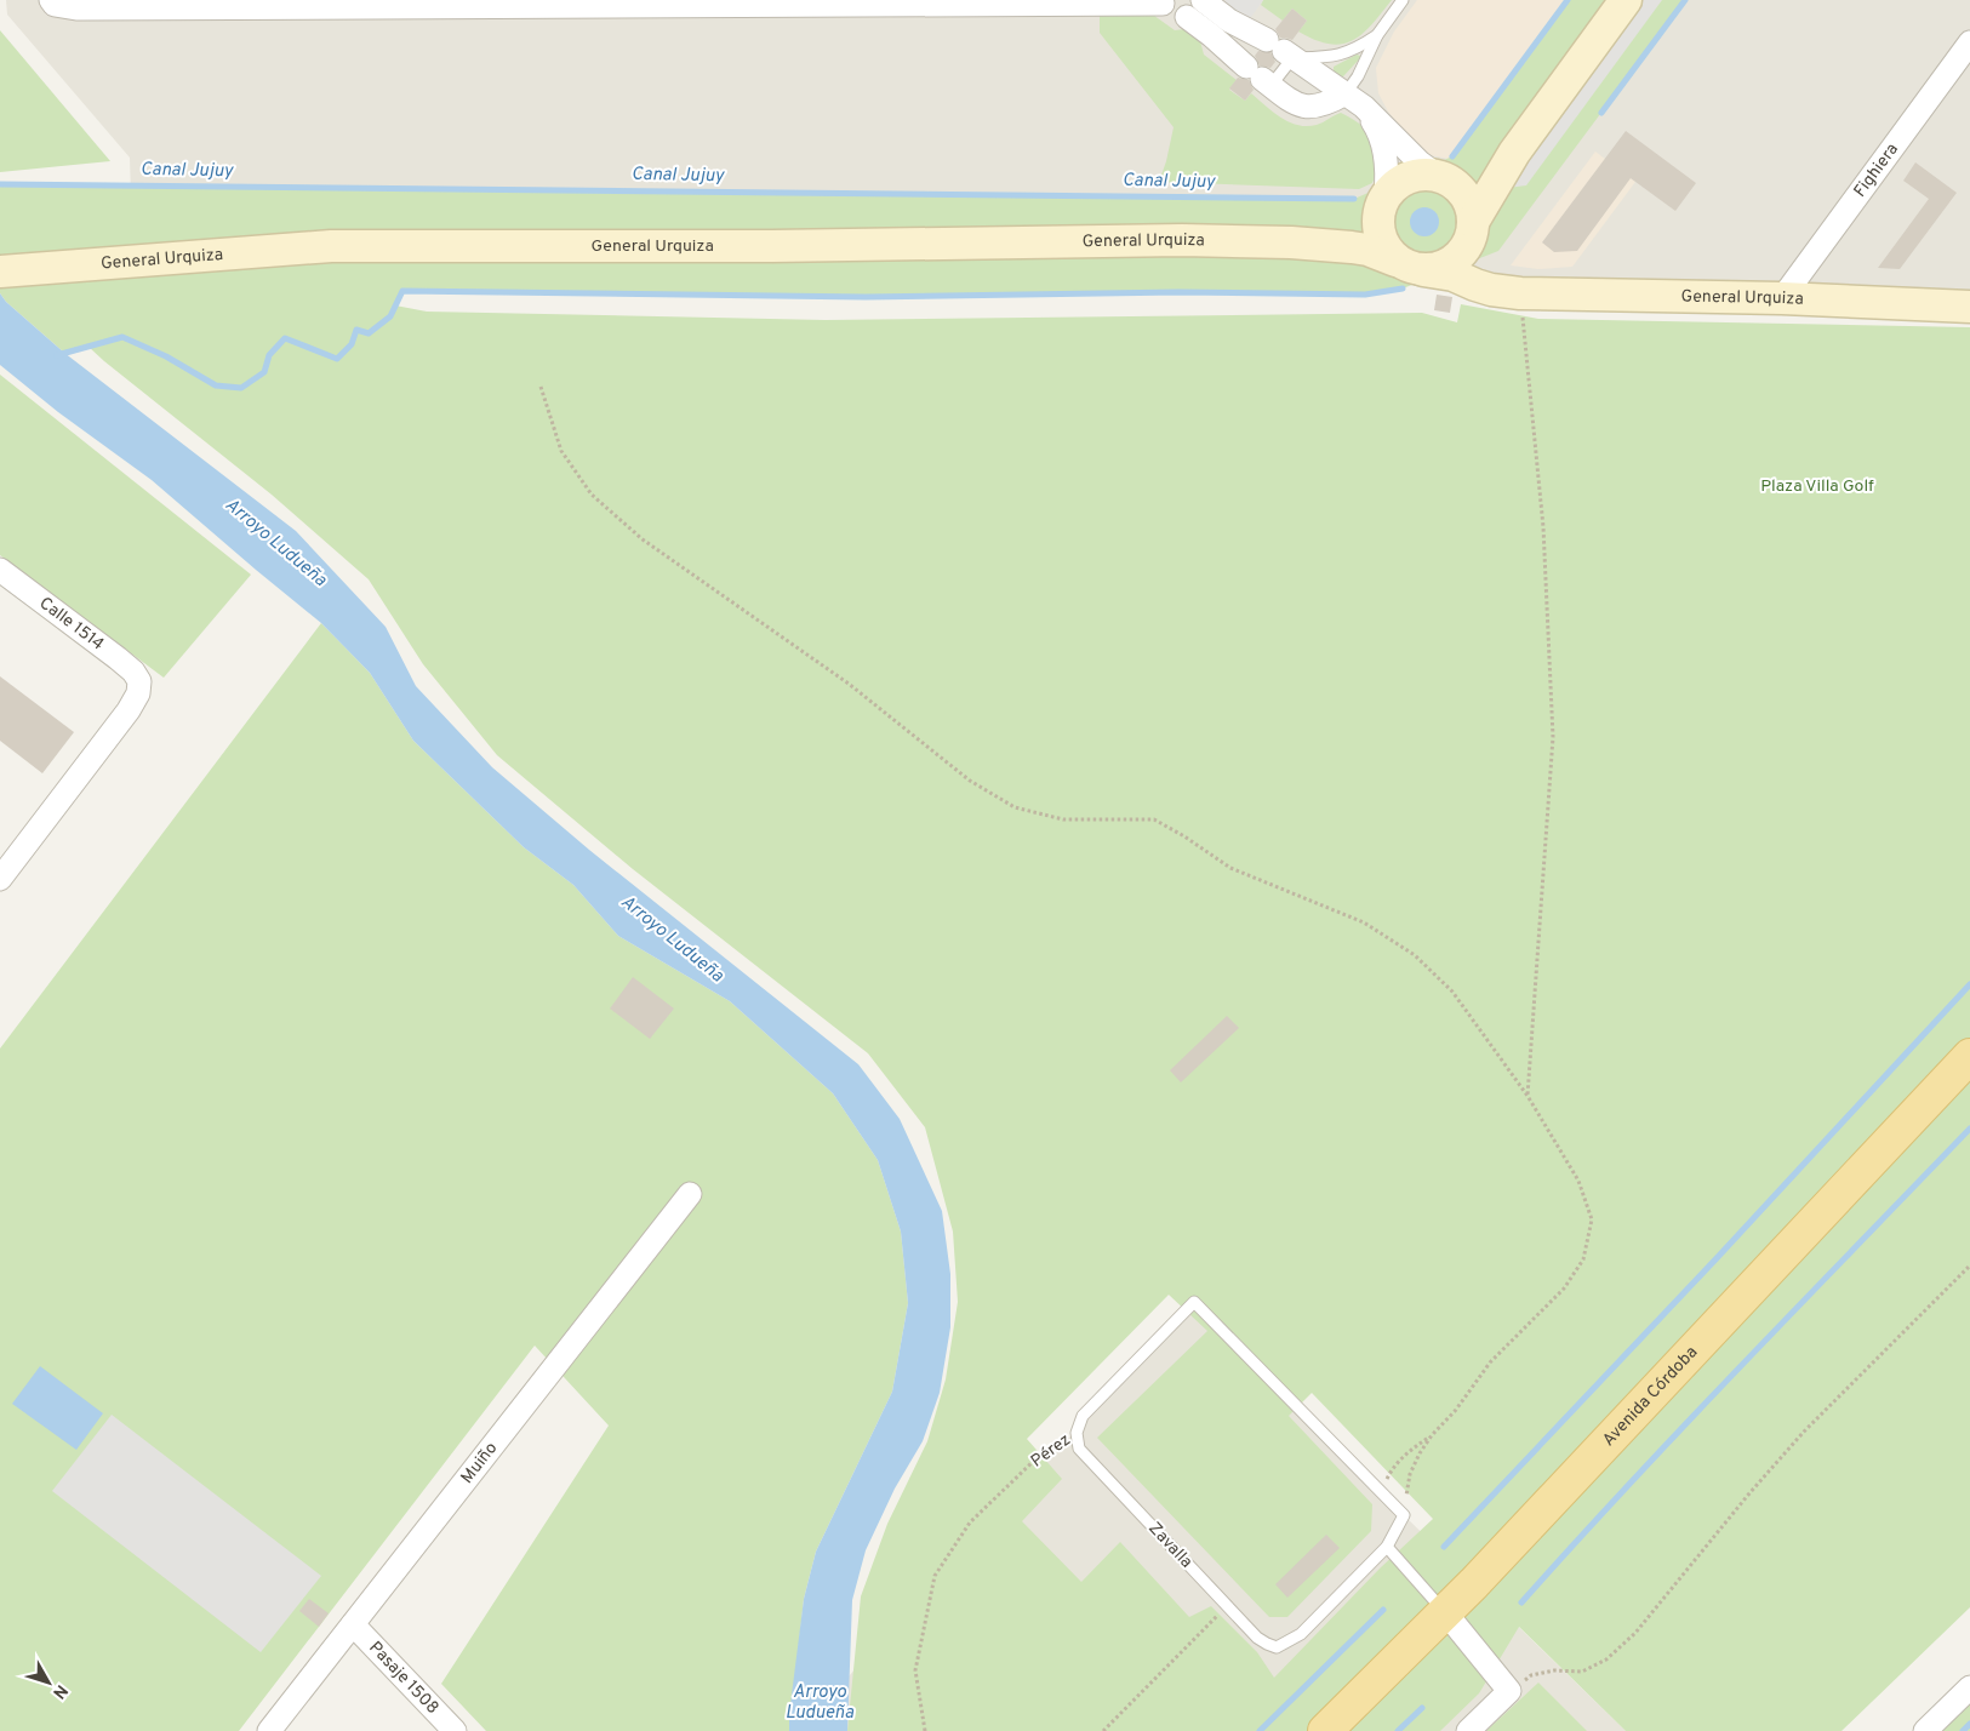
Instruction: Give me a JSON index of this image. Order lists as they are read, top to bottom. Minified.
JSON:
{"streets":{"main road":["General Urquiza","Avenida Córdoba"],"street":["Fighiera","Calle 1514","Muiño","Pasaje 1508"],"lane":["Pérez","Zavalla"]},"crossings":[["Fighiera","General Urquiza"],["Pérez","Zavalla"],["Muiño","Pasaje 1508"]],"water":["Canal Jujuy","Arroyo Ludueña"],"parks":["Plaza Villa Golf"],"north":"bottom right"}
